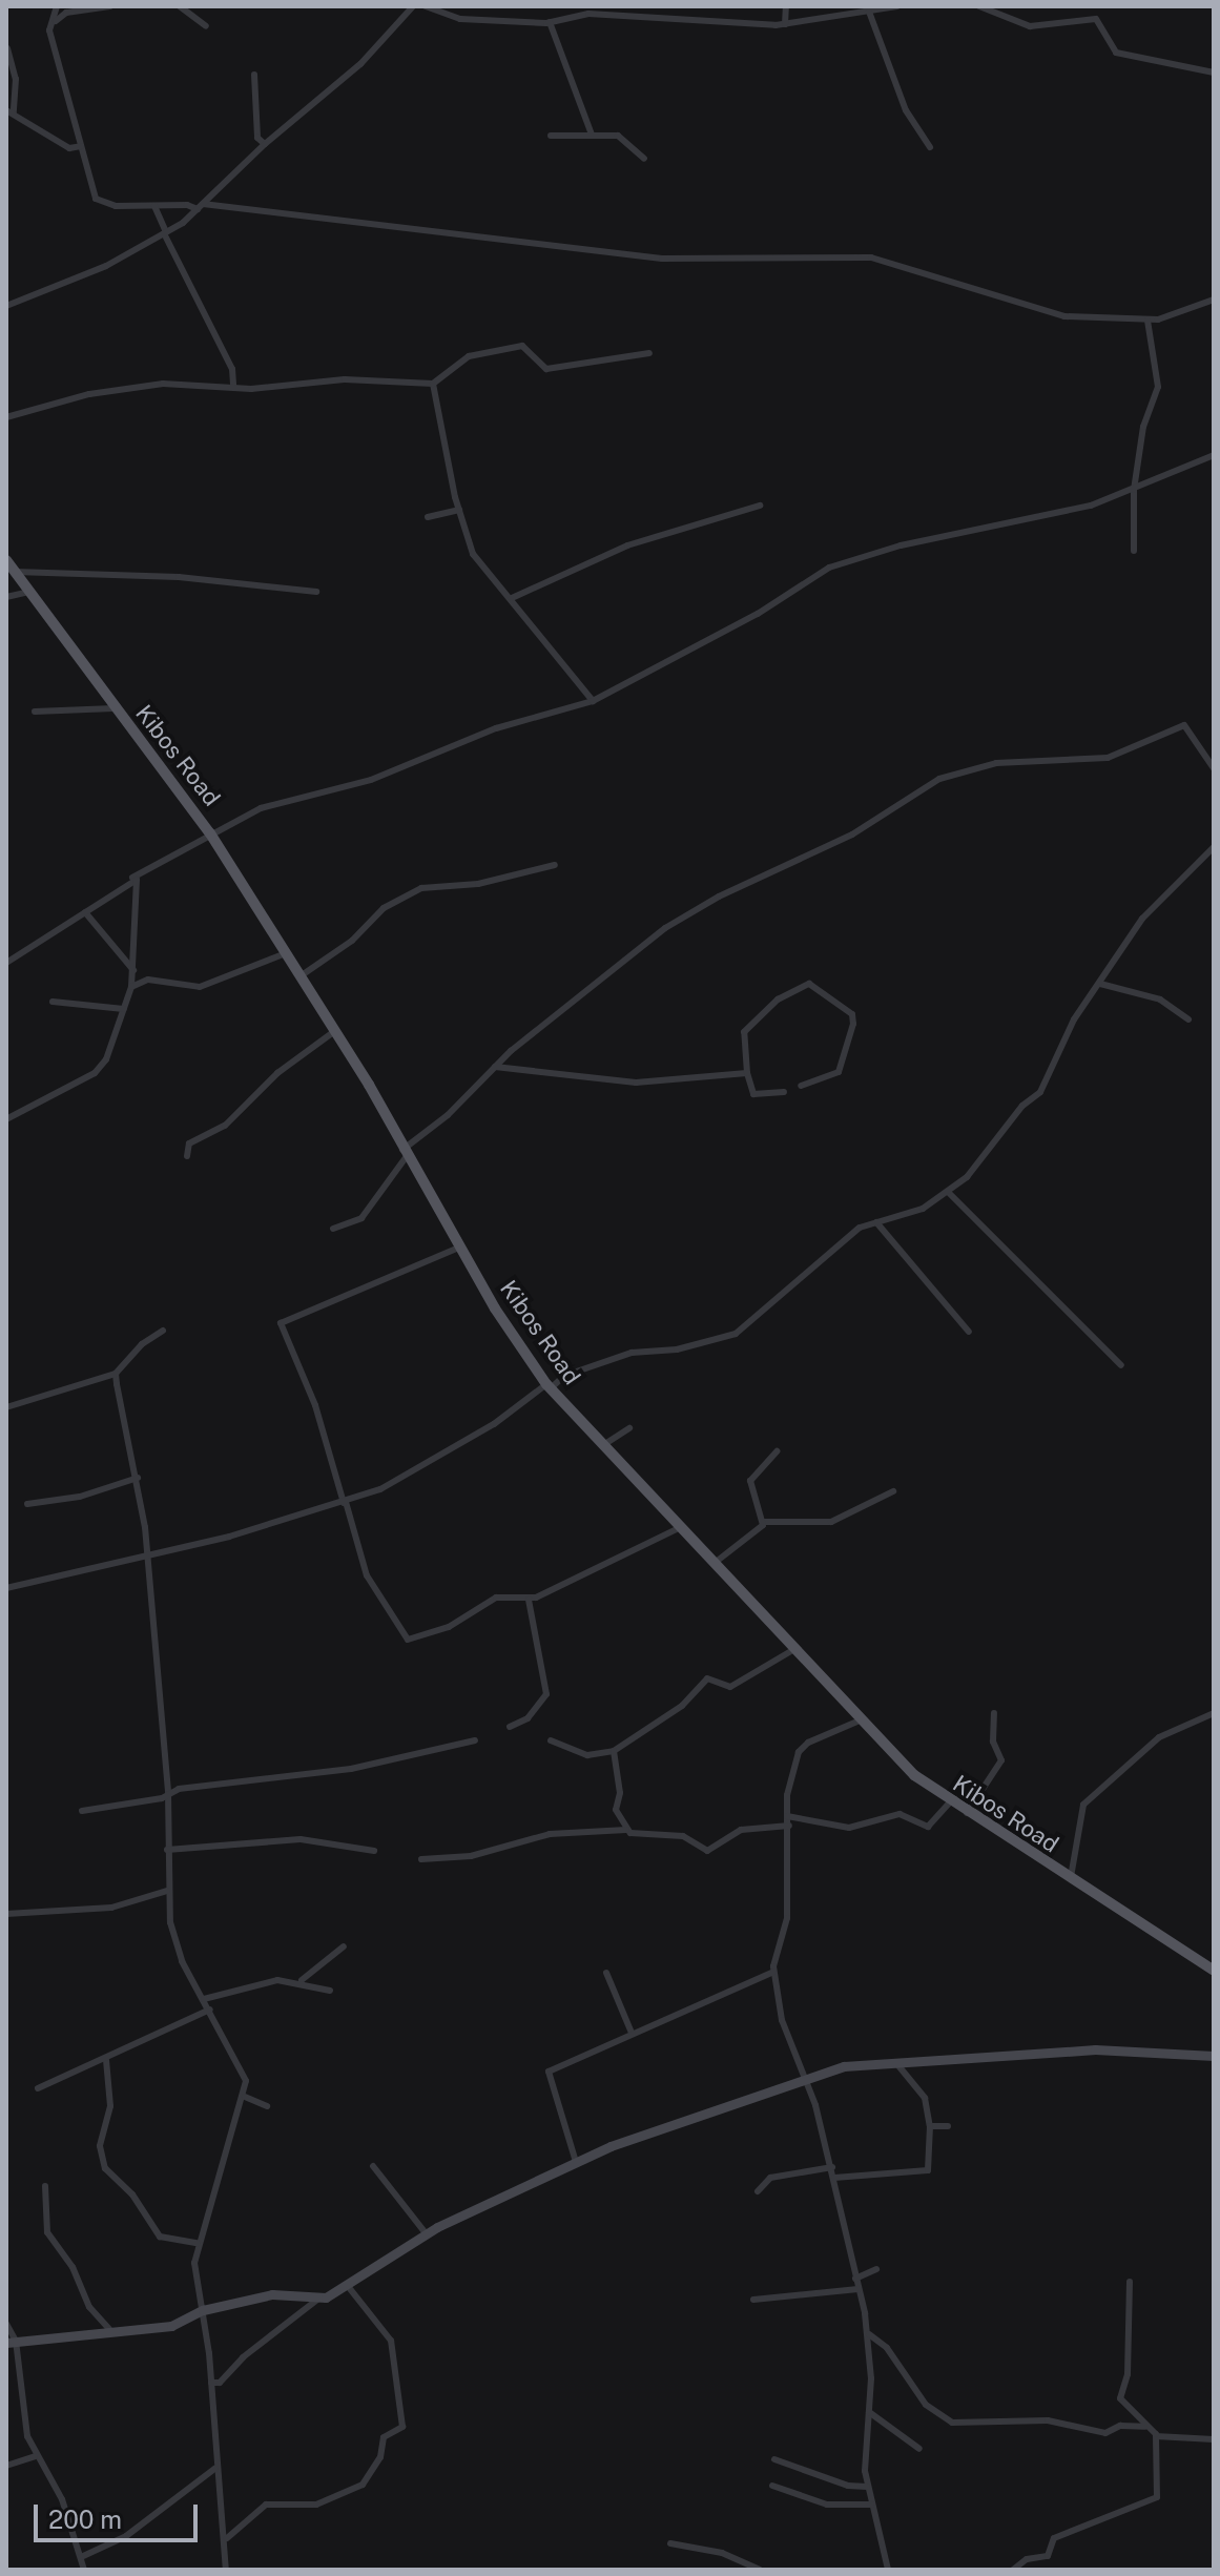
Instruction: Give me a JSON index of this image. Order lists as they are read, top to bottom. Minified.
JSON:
{"streets":{"main road":["Kibos Road"]},"scale_bar":"200 m"}
